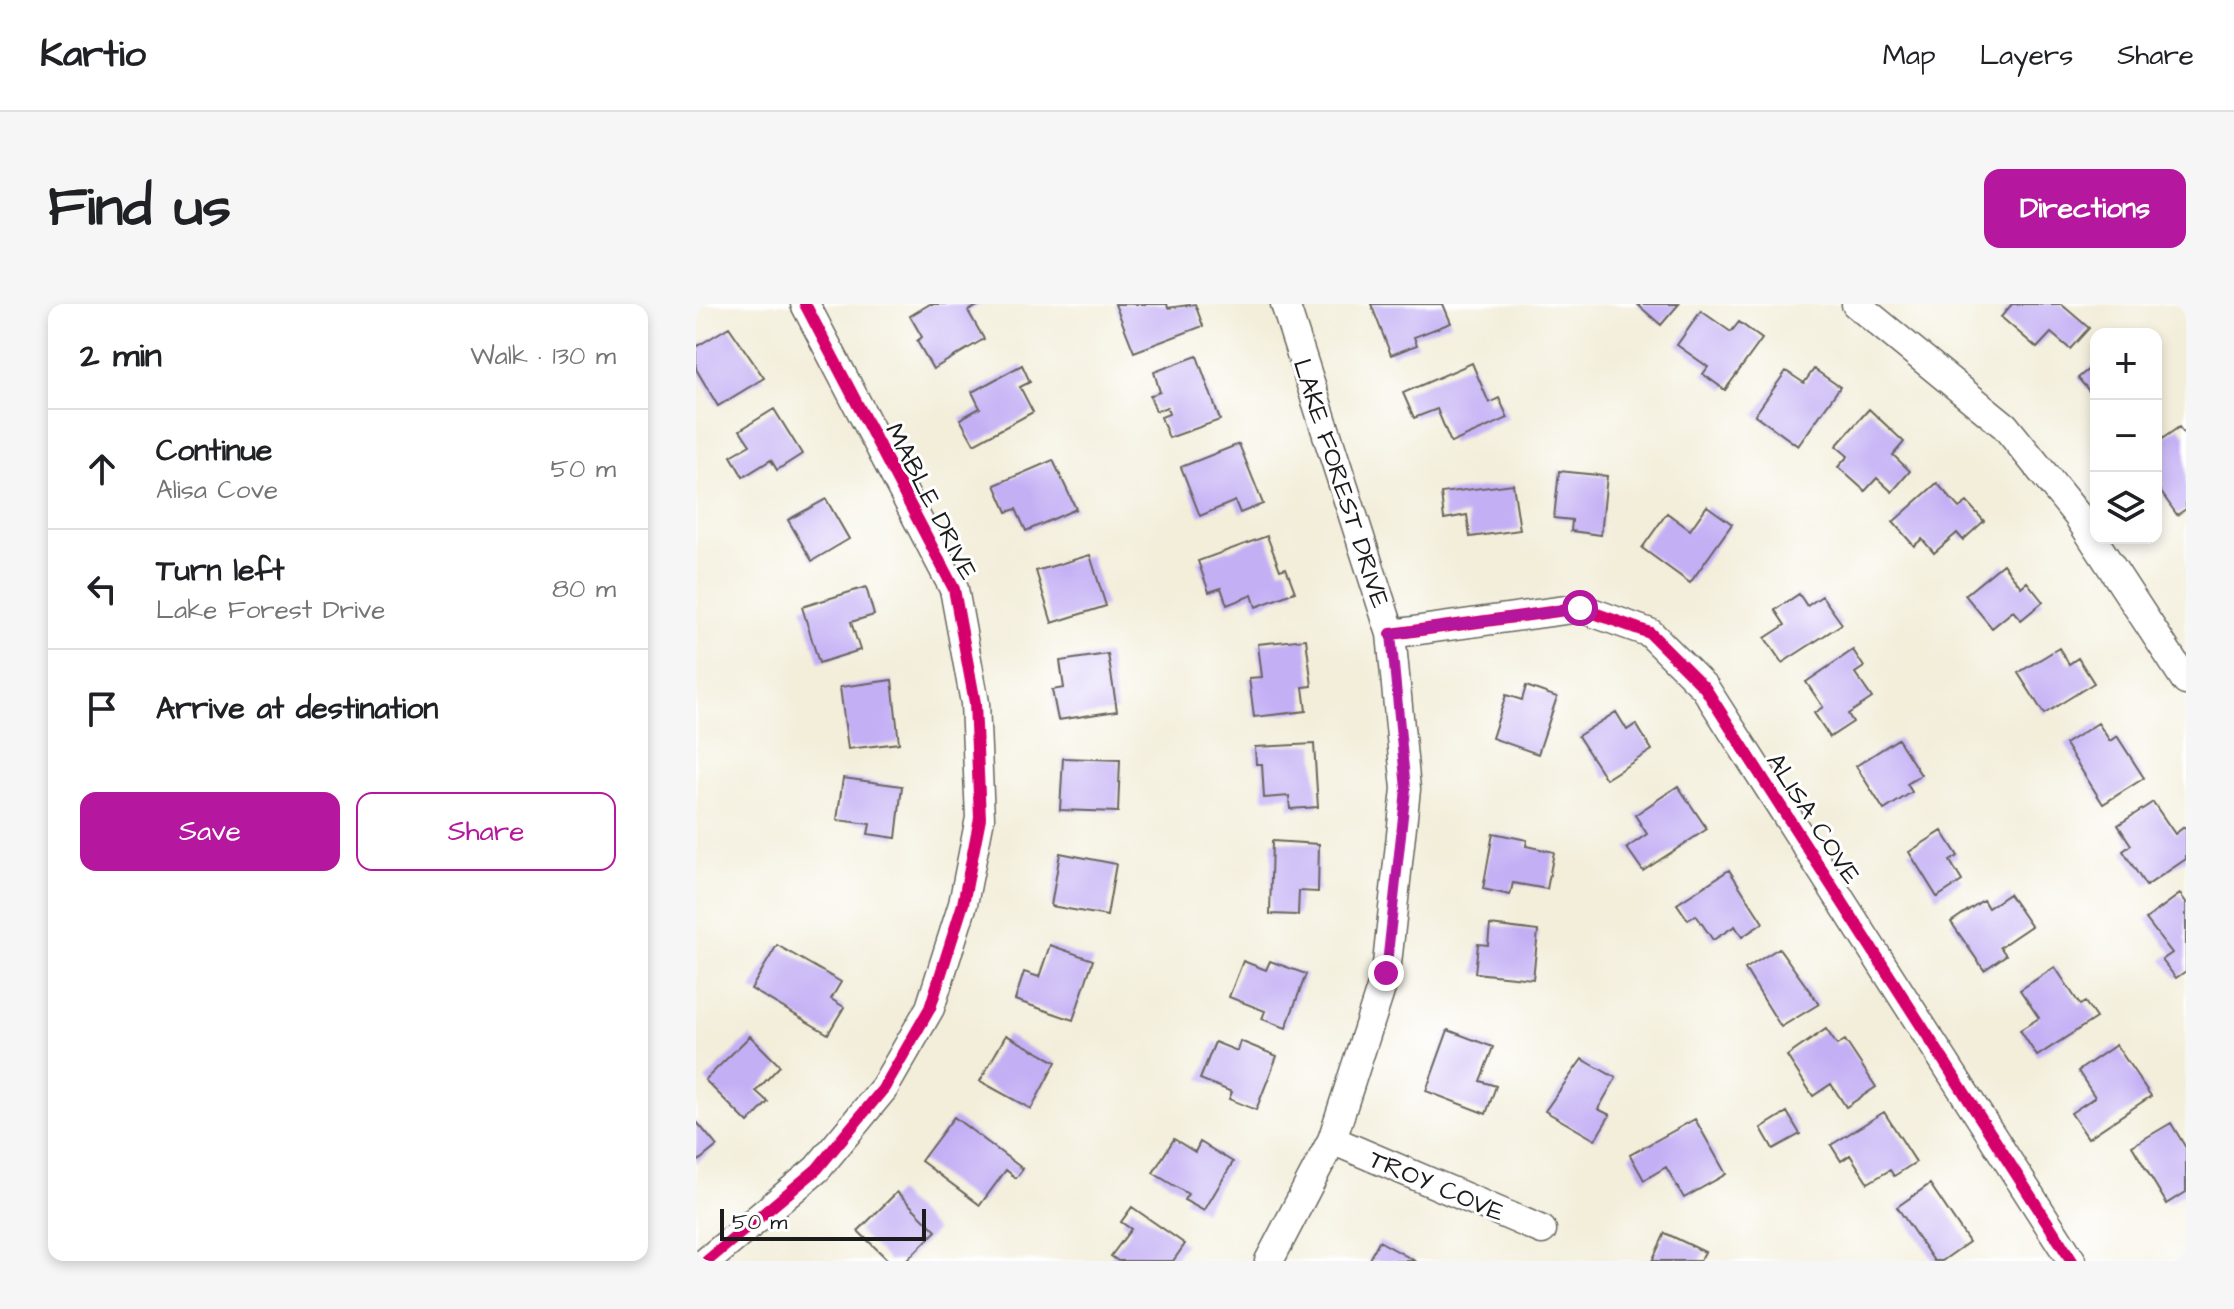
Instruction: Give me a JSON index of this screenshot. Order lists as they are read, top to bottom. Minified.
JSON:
{"streets":{"street":["LAKE FOREST DRIVE","MABLE DRIVE","ALISA COVE","TROY COVE"]},"crossings":[["LAKE FOREST DRIVE","ALISA COVE"],["LAKE FOREST DRIVE","TROY COVE"]],"scale_bar":"50 m","page":{"header":"Kartio","nav":["Map","Layers","Share"],"title":"Find us","buttons":["Directions",["Save","Share"]],"heading":["2 min","Walk · 130 m"],"map_buttons":["+","−"],"list":[["Continue","Alisa Cove","50 m"],["Turn left","Lake Forest Drive","80 m"],"Arrive at destination"],"scale":"50 m"}}
